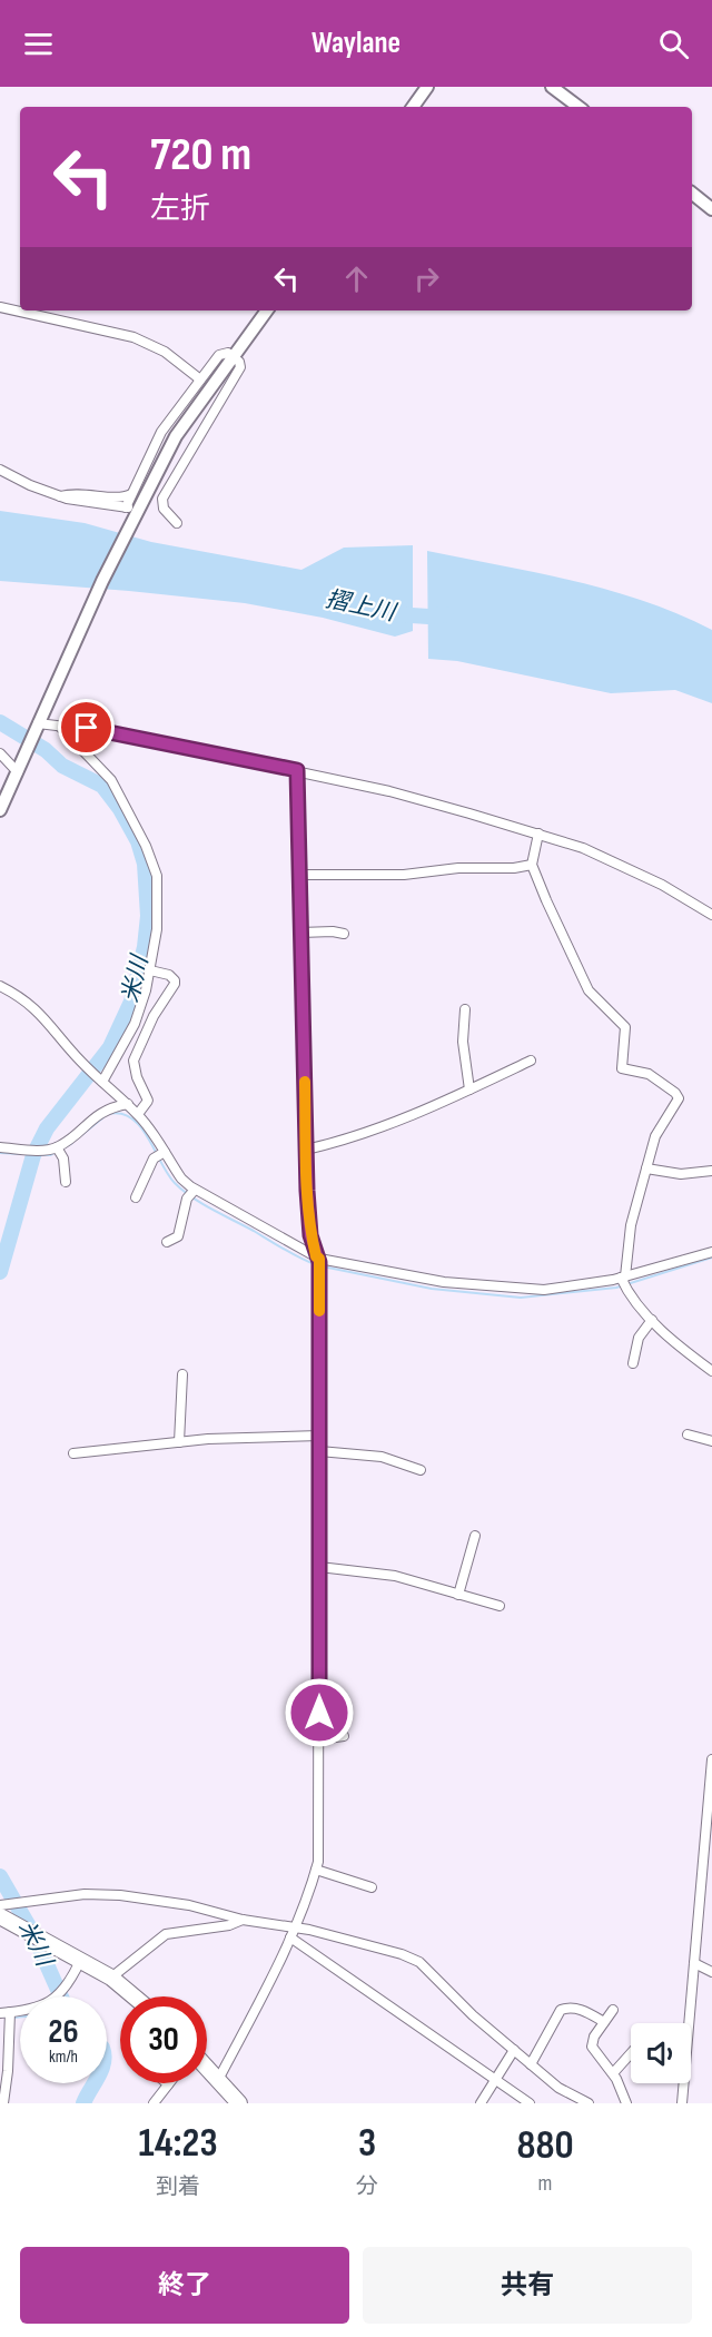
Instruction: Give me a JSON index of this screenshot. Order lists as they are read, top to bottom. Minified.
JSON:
{"water":["摺上川","米川"],"page":{"header":"Waylane","turn":["720 m","左折"],"speed":"26 km/h","limit":"30","eta":["14:23","到着","3","分","880","m"],"buttons":["終了","共有"]}}
